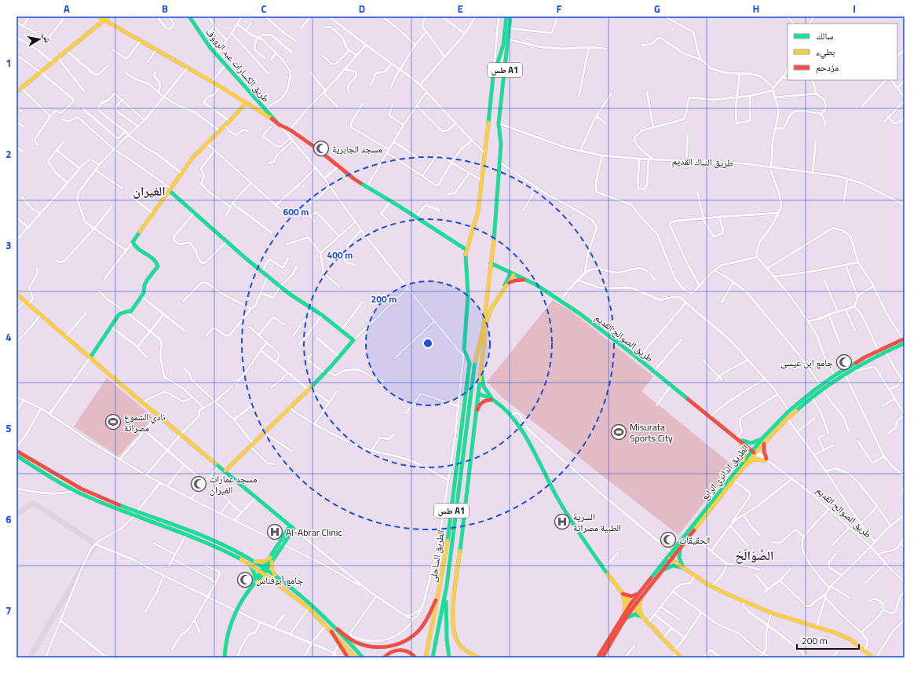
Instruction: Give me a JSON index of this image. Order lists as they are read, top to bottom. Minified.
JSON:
{"streets":{"main road":["طريق الكسارات عبد الرووف","طس A1","طريق الصوالح القديم","الطريق الدائري الرابع","الطريق الساحلى"],"street":["طريق النباك القديم"]},"crossings":[["طس A1","طريق النباك القديم"],["طس A1","الطريق الساحلى"],["طريق النباك القديم","الطريق الساحلى"],["طريق الصوالح القديم","الطريق الدائري الرابع"],["طريق الصوالح القديم","الطريق الساحلى"]],"districts":["الغيران","الصَّوَالَحْ"],"places":{"mosque":["مسجد الجابرية","جامع ابن عيسى","مسجد عمارات الغيران","الحقيقات","جامع أبوفناس"],"sports":["نادي الشموع مصراتة","Misurata Sports City"],"hospital":["السرية الطبية مصراتة","Al-Abrar Clinic"]},"legend":["سالك","بطيء","مزدحم"],"scale_bar":"200 m","north":"right","grid":{"columns":["A","B","C","D","E","F","G","H","I"],"rows":["1","2","3","4","5","6","7"]},"rings":["600 m","400 m","200 m"]}
